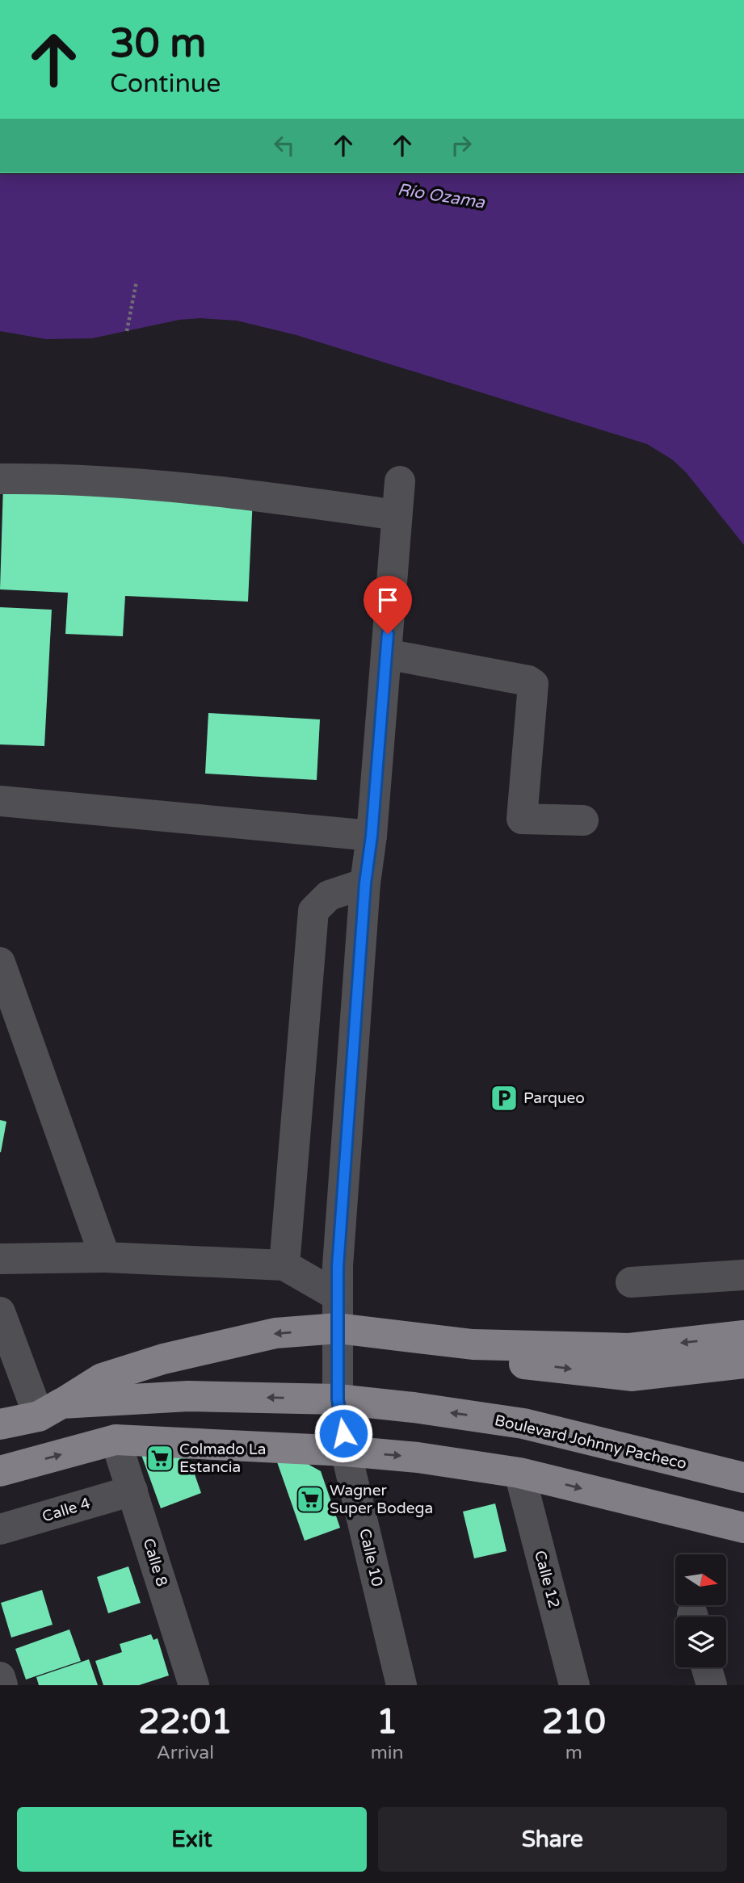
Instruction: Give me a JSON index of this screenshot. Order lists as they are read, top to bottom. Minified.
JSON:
{"streets":{"main road":["Boulevard Johnny Pacheco"],"street":["Calle 4","Calle 10","Calle 8","Calle 12"]},"crossings":[["Boulevard Johnny Pacheco","Calle 10"],["Calle 4","Calle 8"]],"water":["Río Ozama"],"places":{"parking":["Parqueo"],"supermarket":["Colmado La Estancia","Wagner Super Bodega"]},"north":"right","page":{"turn":["30 m","Continue"],"eta":["22:01","Arrival","1","min","210","m"],"buttons":["Exit","Share"]}}
